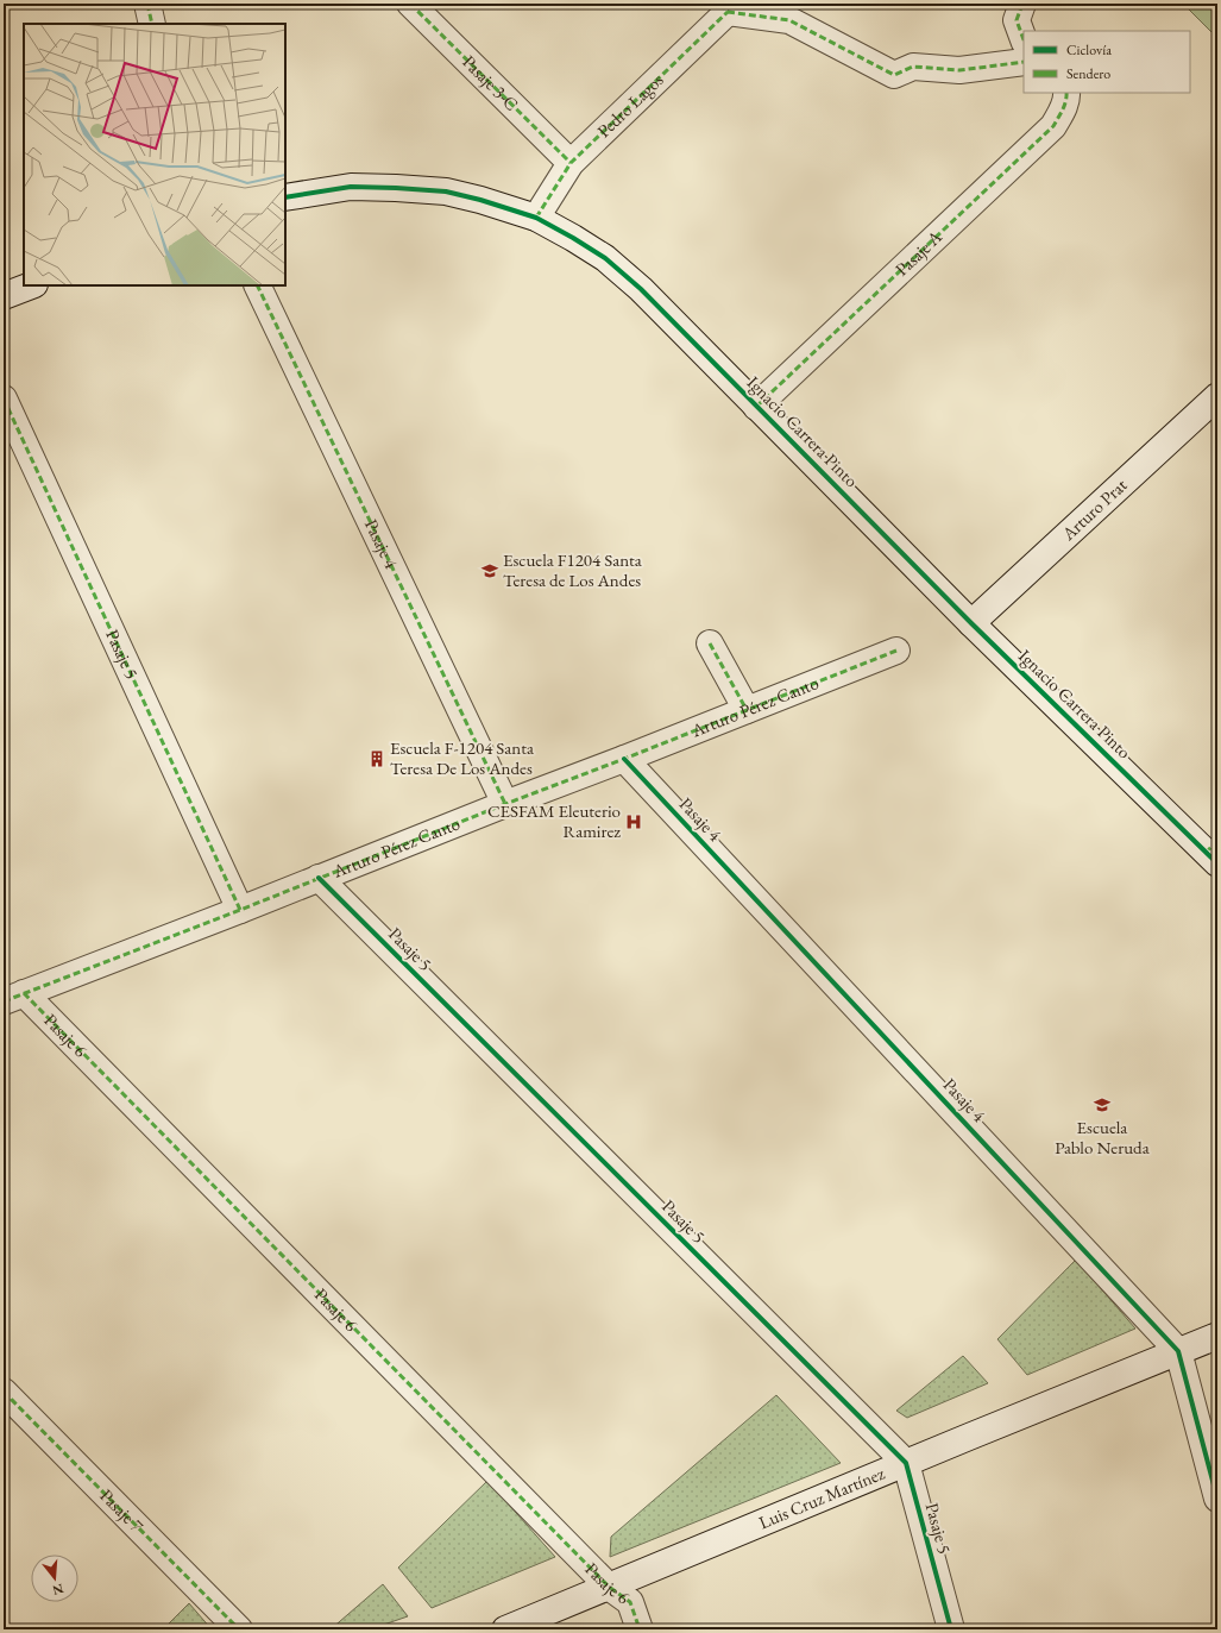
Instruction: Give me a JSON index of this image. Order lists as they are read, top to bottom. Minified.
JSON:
{"streets":{"street":["Pasaje 3-C","Pedro Lagos","Pasaje A","Ignacio Carrera Pinto","Arturo Prat","Pasaje 4","Pasaje 5","Arturo Pérez Canto","Pasaje 6","Luis Cruz Martínez","Pasaje 7"]},"crossings":[["Pasaje 3-C","Pedro Lagos"],["Pedro Lagos","Ignacio Carrera Pinto"],["Pasaje A","Ignacio Carrera Pinto"],["Ignacio Carrera Pinto","Arturo Prat"],["Pasaje 4","Arturo Pérez Canto"],["Pasaje 4","Luis Cruz Martínez"],["Pasaje 5","Arturo Pérez Canto"],["Pasaje 5","Luis Cruz Martínez"],["Arturo Pérez Canto","Pasaje 6"],["Pasaje 6","Luis Cruz Martínez"]],"places":{"school or university":["Escuela F1204 Santa Teresa de Los Andes","Escuela Pablo Neruda"],"building":["Escuela F-1204 Santa Teresa De Los Andes"],"hospital":["CESFAM Eleuterio Ramirez"]},"legend":["Ciclovía","Sendero"],"north":"bottom"}
